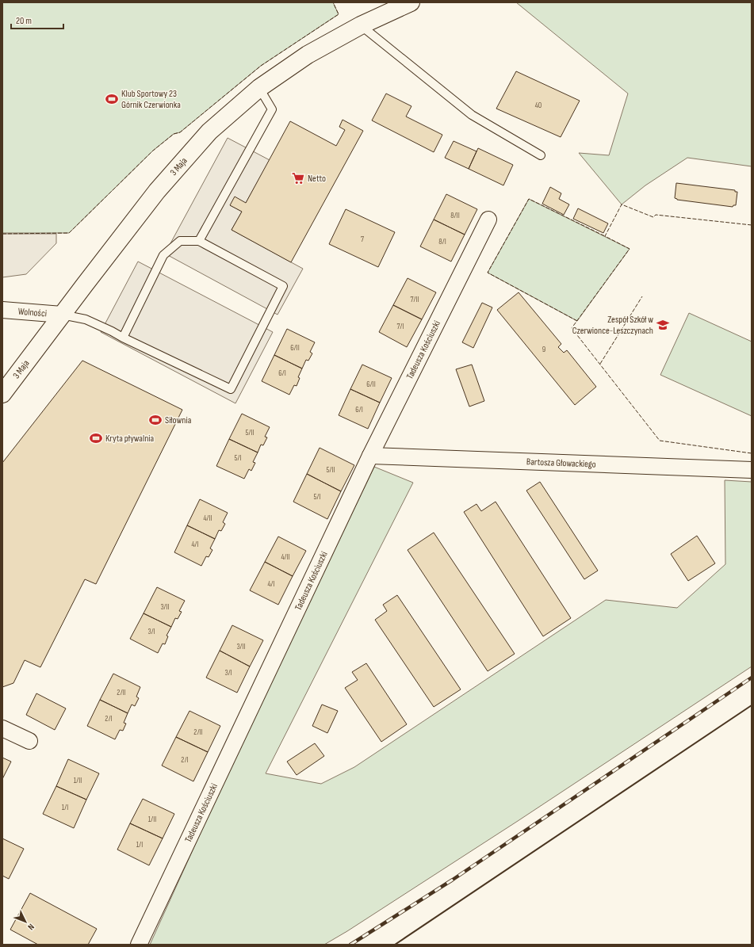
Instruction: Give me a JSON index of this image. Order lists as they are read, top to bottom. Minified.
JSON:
{"streets":{"main road":["3 Maja"],"street":["Wolności","Tadeusza Kościuszki","Bartosza Głowackiego"]},"crossings":[["3 Maja","Wolności"],["Tadeusza Kościuszki","Bartosza Głowackiego"]],"places":{"sports":["Klub Sportowy 23 Górnik Czerwionka","Siłownia","Kryta pływalnia"],"supermarket":["Netto"],"school or university":["Zespół Szkół w Czerwionce-Leszczynach"]},"house_numbers":["40","8/II","7","8/I","7/II","7/I","6/II","9","6/I","6/II","6/I","5/II","5/I","5/II","5/I","4/II","4/I","4/II","4/I","3/II","3/I","3/II","3/I","2/II","2/I","2/II","2/I","1/II","1/I","1/II","1/I"],"scale_bar":"20 m","north":"bottom right"}
